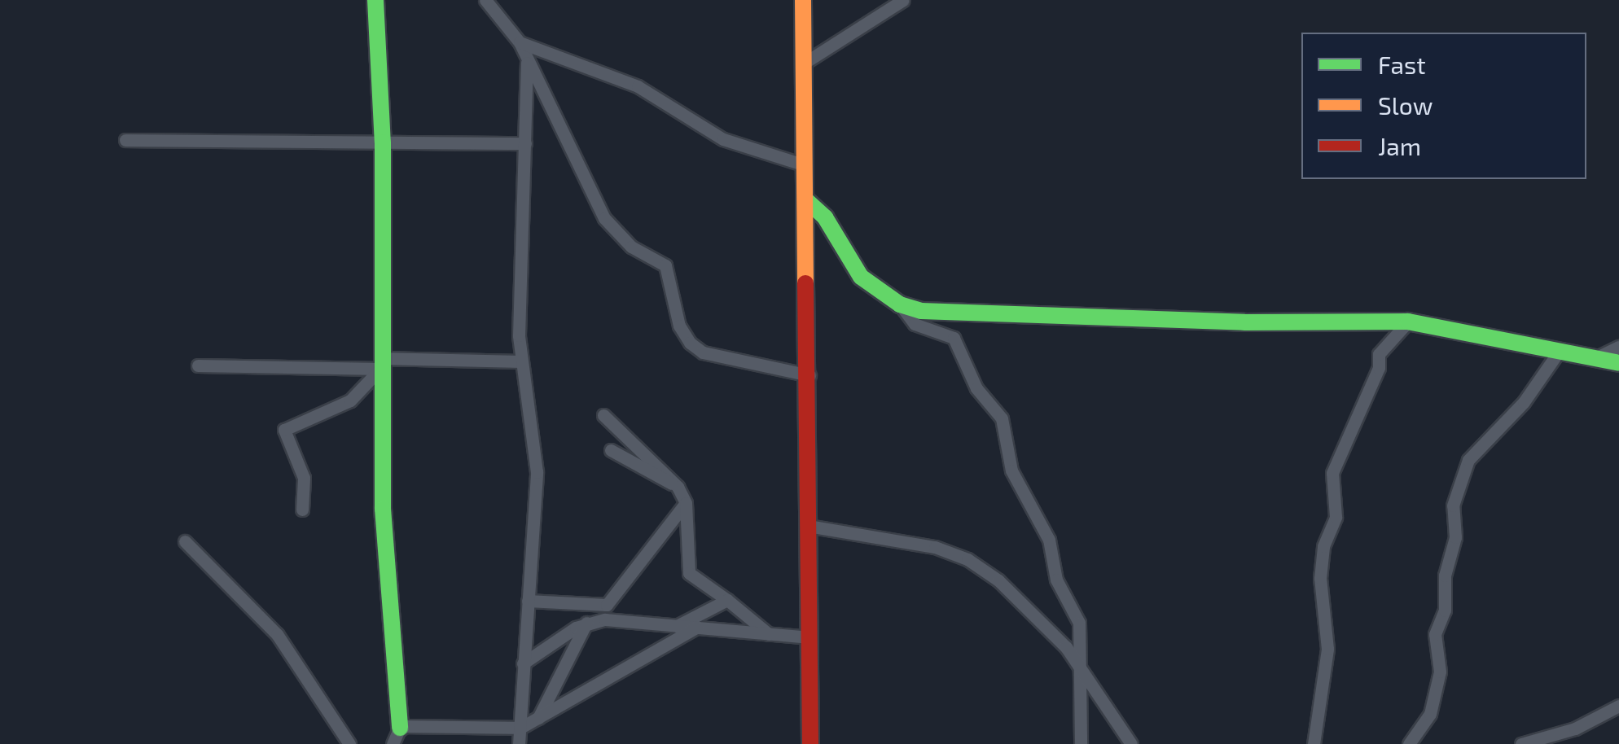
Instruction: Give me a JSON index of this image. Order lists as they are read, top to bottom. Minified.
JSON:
{"legend":["Fast","Slow","Jam"]}
